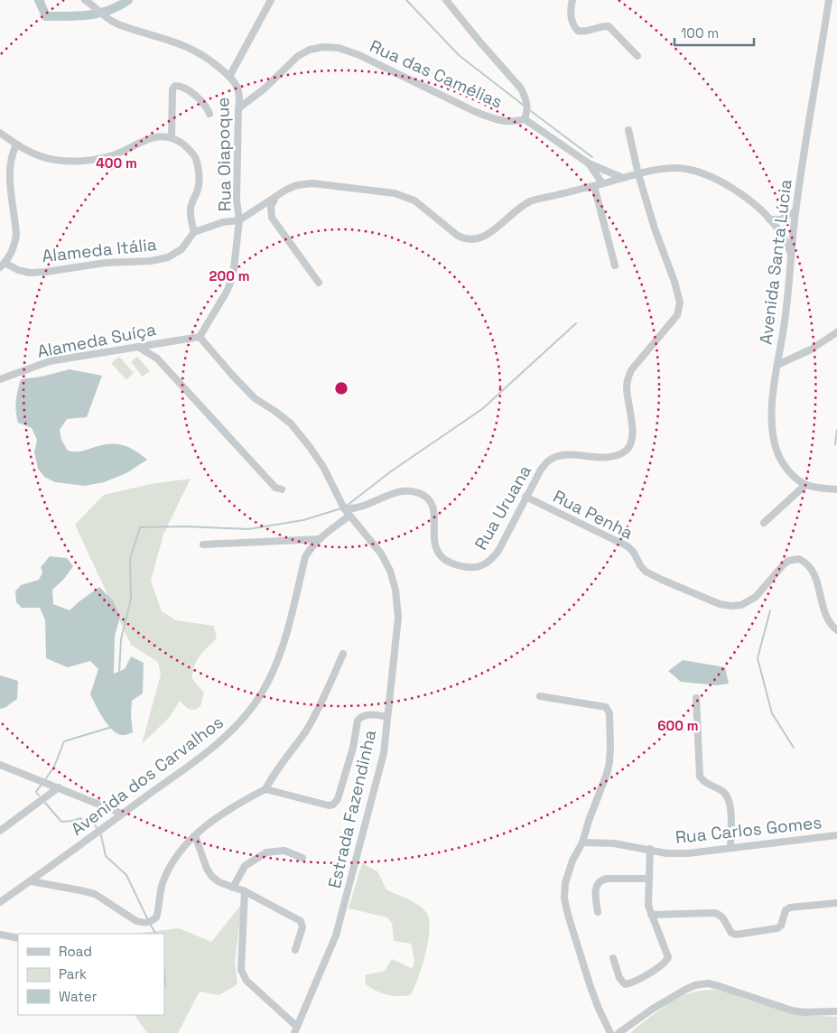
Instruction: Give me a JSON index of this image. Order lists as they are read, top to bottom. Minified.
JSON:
{"streets":{"street":["Rua das Camélias","Rua Oiapoque","Alameda Itália","Avenida Santa Lúcia","Alameda Suíça","Rua Uruana","Rua Penha","Avenida dos Carvalhos","Estrada Fazendinha","Rua Carlos Gomes"]},"crossings":[["Rua das Camélias","Rua Oiapoque"],["Rua Oiapoque","Alameda Suíça"],["Rua Uruana","Rua Penha"],["Avenida dos Carvalhos","Estrada Fazendinha"]],"legend":["Road","Park","Water"],"scale_bar":"100 m","rings":["400 m","200 m","600 m"]}
